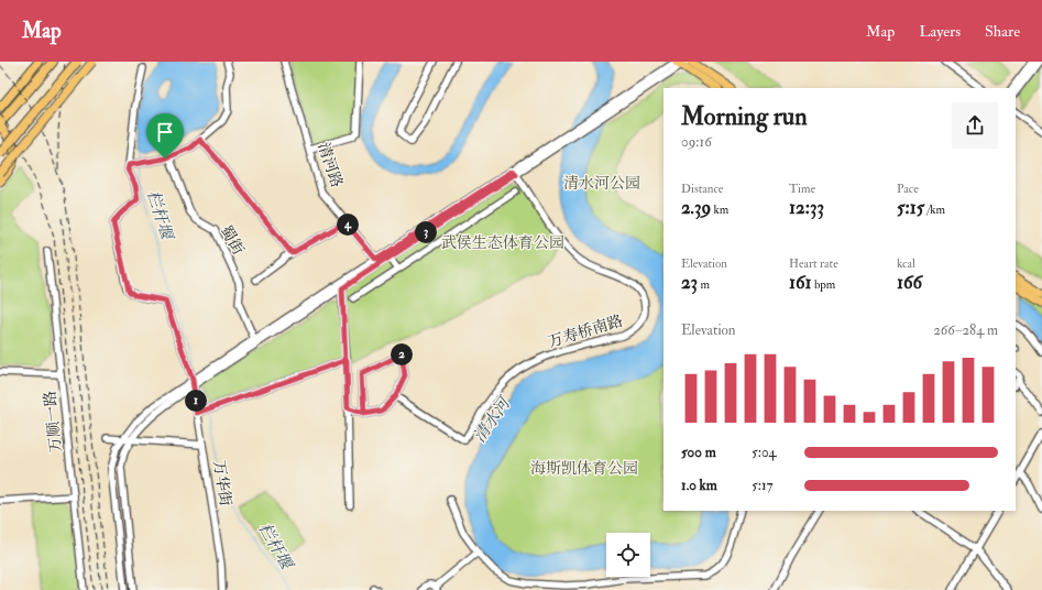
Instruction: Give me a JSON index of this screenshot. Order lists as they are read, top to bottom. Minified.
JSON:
{"streets":{"street":["清河路","蜀街","万寿桥南路","万顺一路","万华街"]},"water":["栏杆堰","清水河"],"parks":["清水河公园","武侯生态体育公园","海斯凯体育公园"],"page":{"header":"Map","nav":["Map","Layers","Share"],"heading":["Morning run","09:16"],"stats":[["Distance","2.39 km"],["Time","12:33"],["Pace","5:15 /km"],["Elevation","23 m"],["Heart rate","161 bpm"],["kcal","166"]],"pins":["4","3","2","1"],"chart":["Elevation","266–284 m"],"list":[{"name":"500 m","note":"5:04"},{"name":"1.0 km","note":"5:17"}]}}
